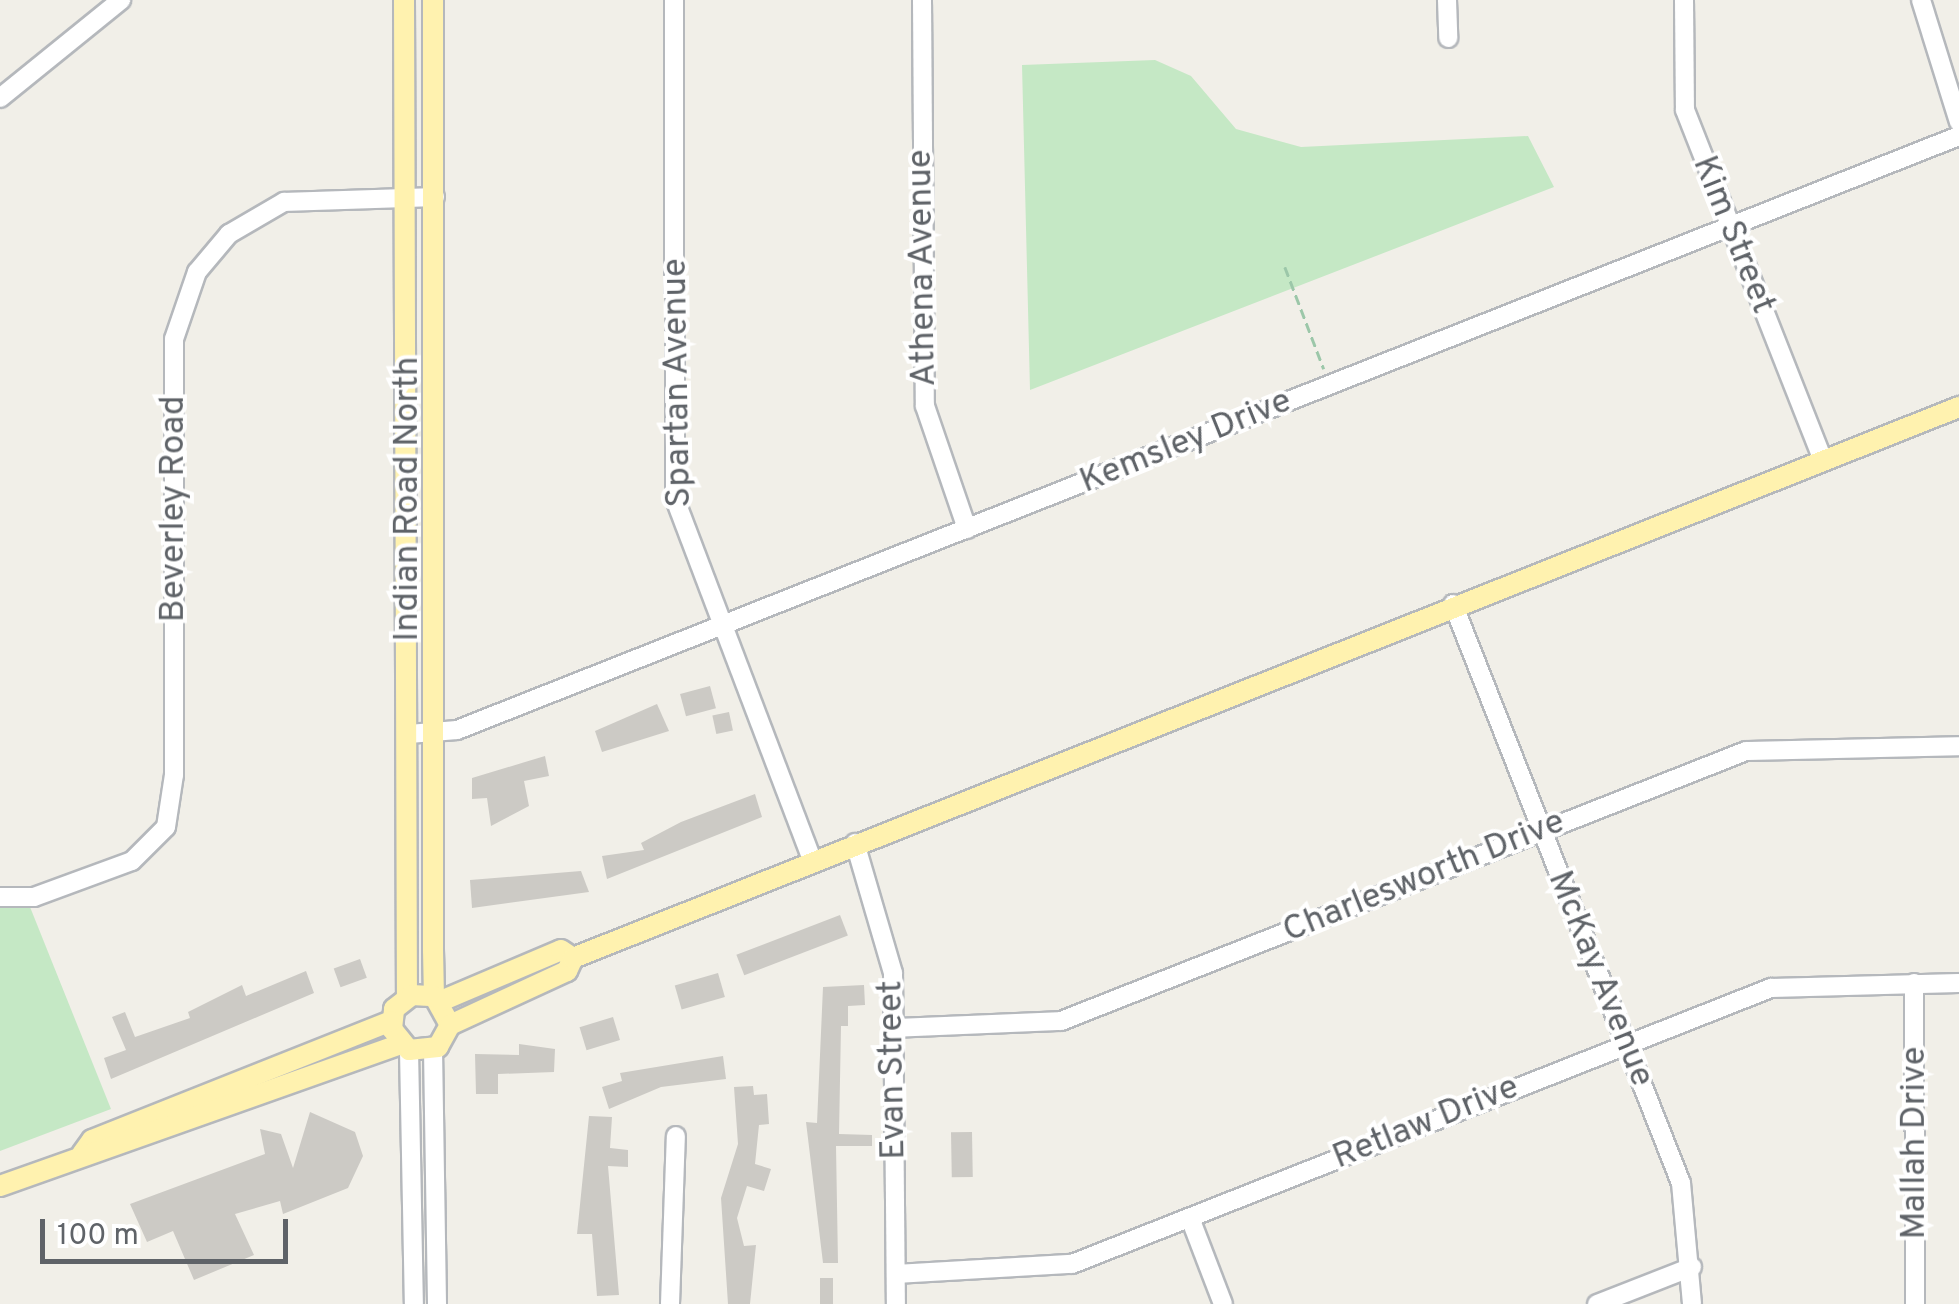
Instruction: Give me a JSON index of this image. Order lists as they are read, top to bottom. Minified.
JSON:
{"streets":{"main road":["Indian Road North"],"street":["Kim Street","Athena Avenue","Spartan Avenue","Kemsley Drive","Beverley Road","Charlesworth Drive","McKay Avenue","Evan Street","Retlaw Drive","Mallah Drive"]},"crossings":[["Kim Street","Kemsley Drive"],["Athena Avenue","Kemsley Drive"],["Spartan Avenue","Kemsley Drive"],["Kemsley Drive","Indian Road North"],["Indian Road North","Beverley Road"],["Charlesworth Drive","McKay Avenue"],["Charlesworth Drive","Evan Street"],["McKay Avenue","Retlaw Drive"],["Evan Street","Retlaw Drive"],["Retlaw Drive","Mallah Drive"]],"scale_bar":"100 m"}
